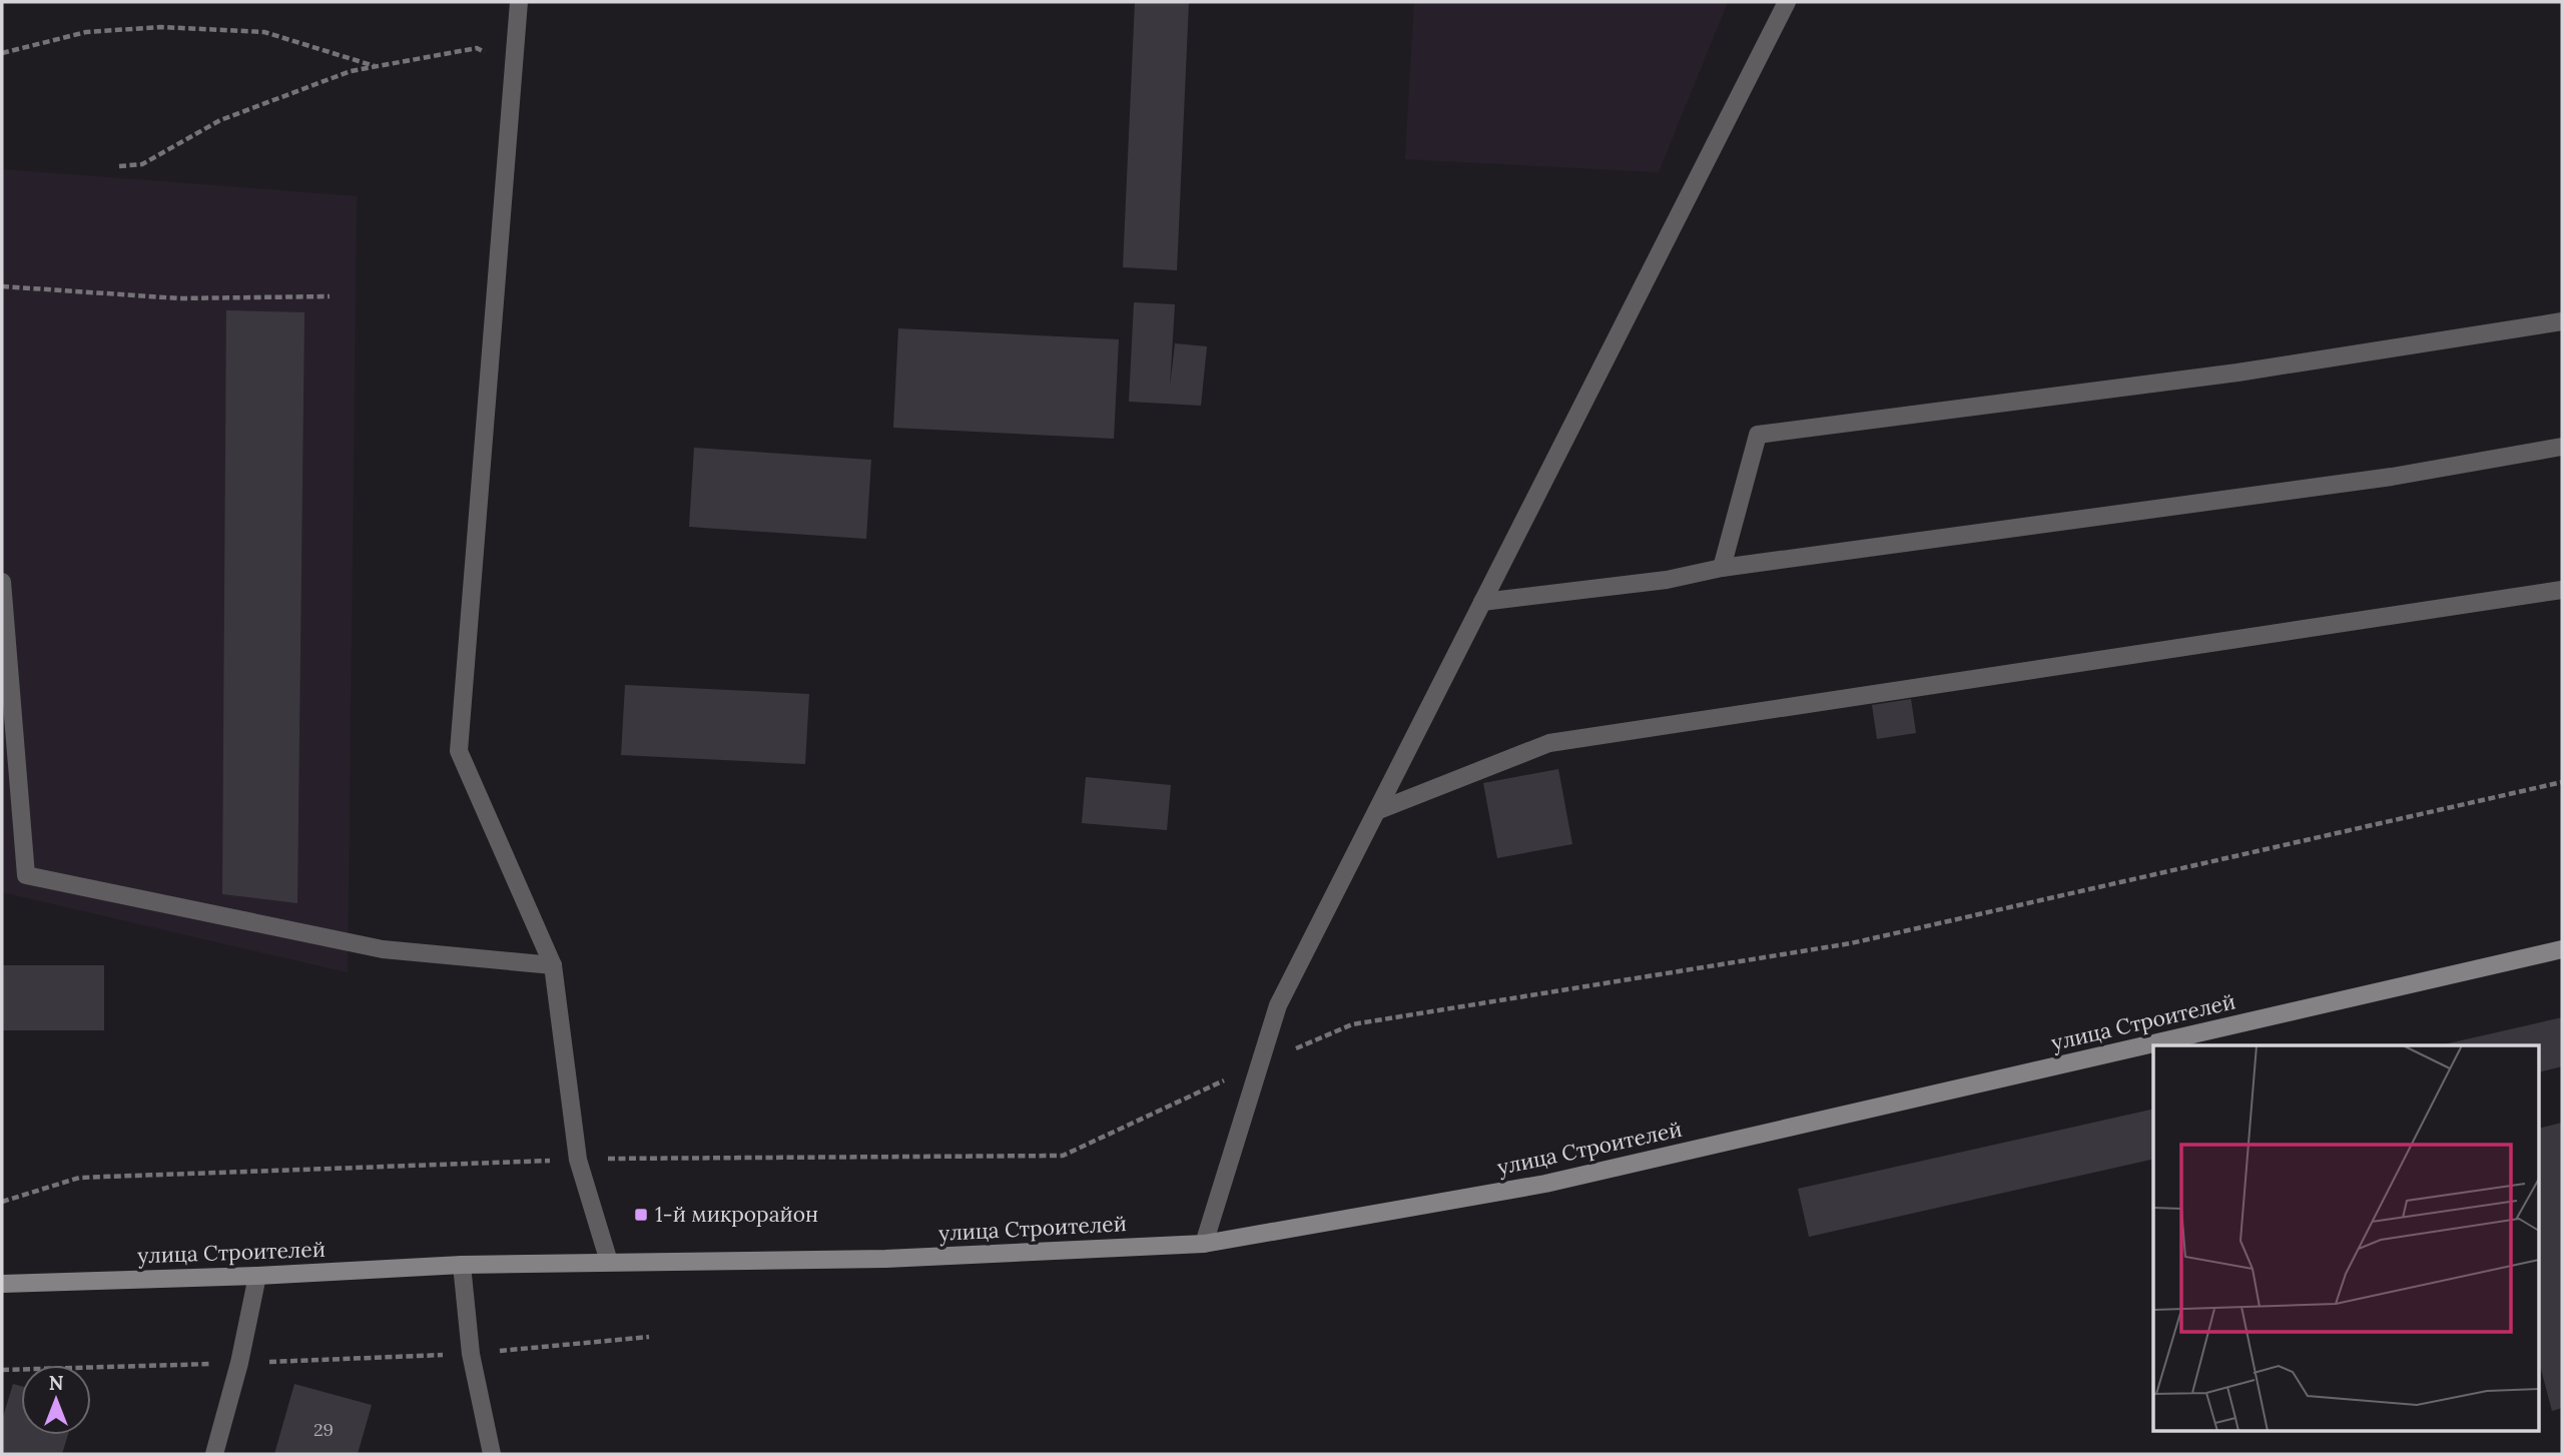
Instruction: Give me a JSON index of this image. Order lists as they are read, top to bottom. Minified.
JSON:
{"streets":{"street":["улица Строителей"]},"places":{"transit":["1-й микрорайон"]},"house_numbers":["29"],"north":"top"}
